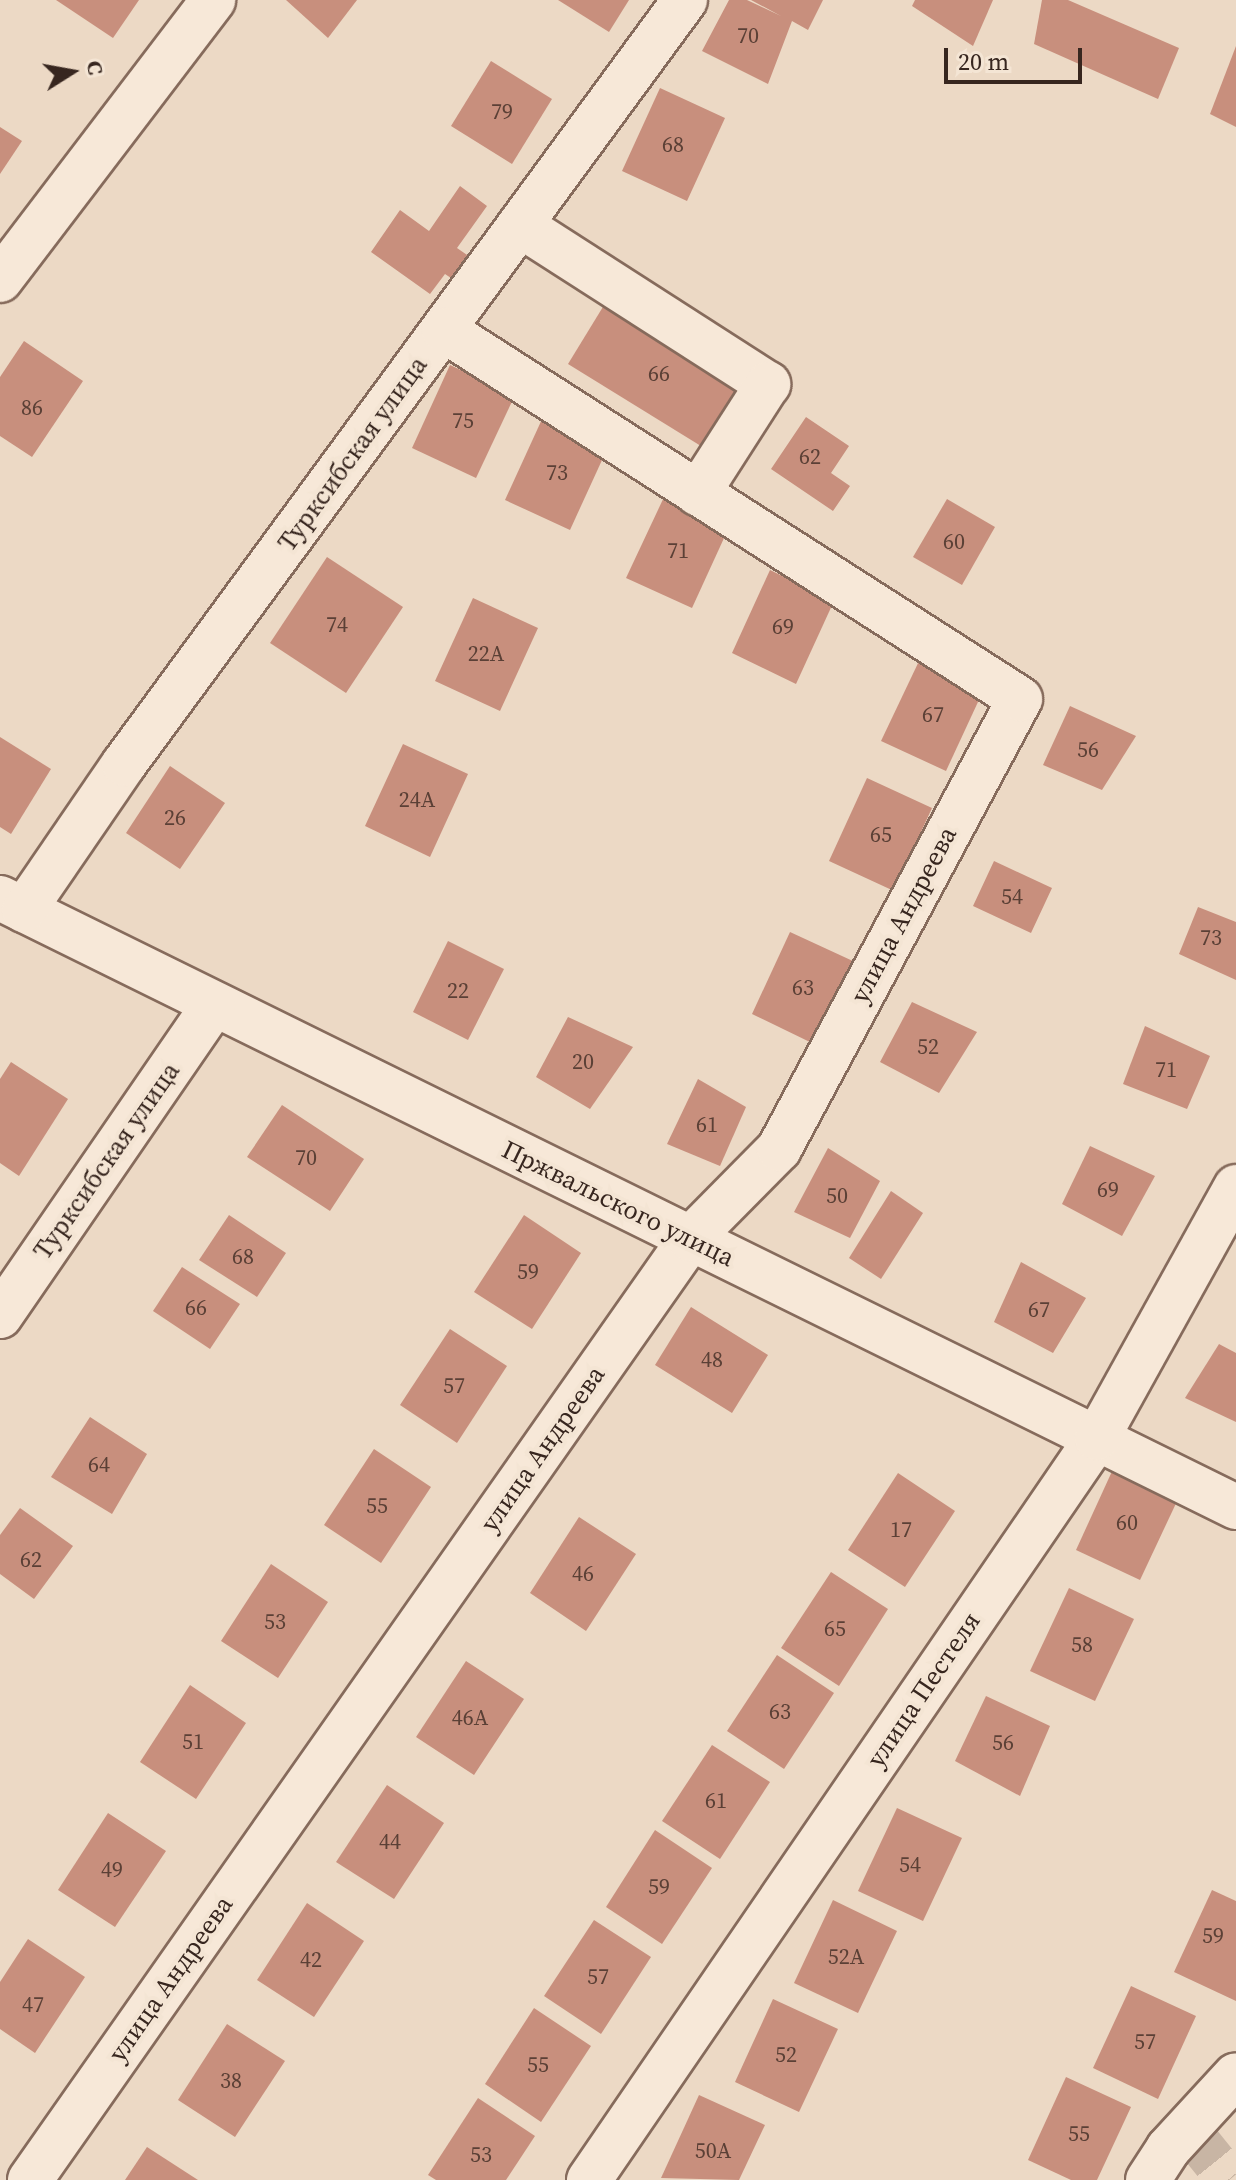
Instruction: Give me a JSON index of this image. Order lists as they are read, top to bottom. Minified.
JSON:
{"streets":{"street":["Турксибская улица","улица Андреева","Пржвальского улица","улица Пестеля"]},"crossings":[["Турксибская улица","Пржвальского улица"],["улица Андреева","Пржвальского улица"],["Пржвальского улица","улица Пестеля"]],"house_numbers":["70","79","68","66","86","75","62","73","60","71","74","69","22А","67","56","24А","26","65","54","73","63","22","52","20","71","61","70","69","50","68","59","66","67","48","57","64","55","60","17","62","46","53","65","58","63","46А","51","56","61","44","54","49","59","59","52А","42","57","47","57","52","55","38","55","50А","53"],"scale_bar":"20 m","north":"right"}
